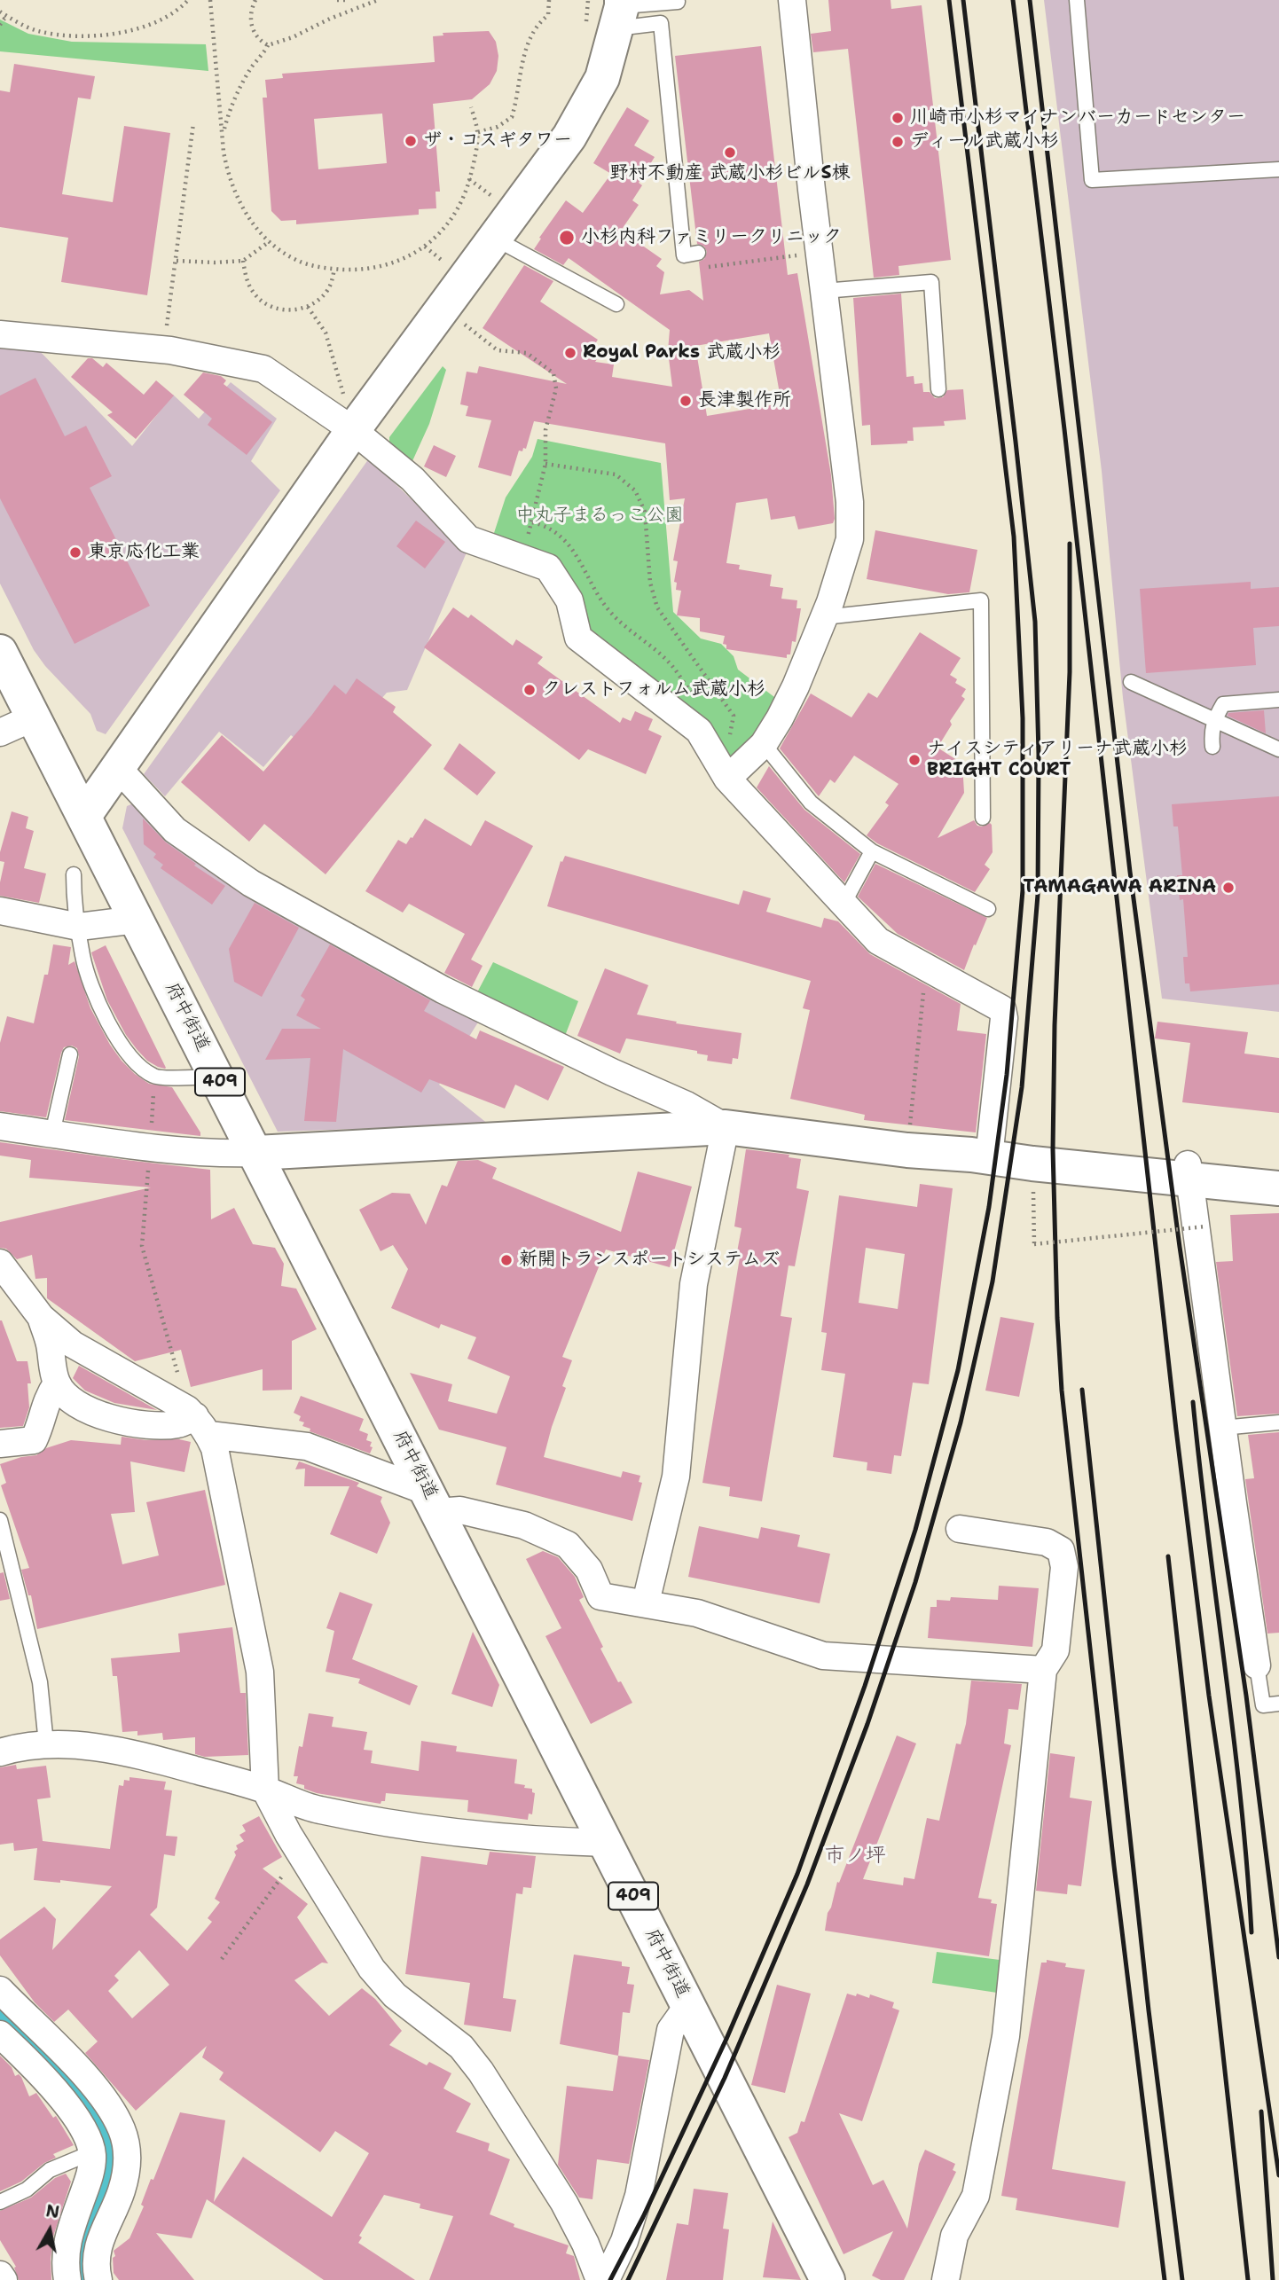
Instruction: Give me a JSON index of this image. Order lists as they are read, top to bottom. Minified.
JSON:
{"streets":{"main road":["府中街道","409"]},"districts":["市ノ坪"],"parks":["中丸子まるっこ公園"],"places":["川崎市小杉マイナンバーカードセンター","ザ・コスギタワー","ディール武蔵小杉","野村不動産 武蔵小杉ビルS棟","小杉内科ファミリークリニック","Royal Parks 武蔵小杉","長津製作所","東京応化工業","クレストフォルム武蔵小杉","ナイスシティアリーナ武蔵小杉 BRIGHT COURT","TAMAGAWA ARINA","新開トランスポートシステムズ"],"north":"top"}
